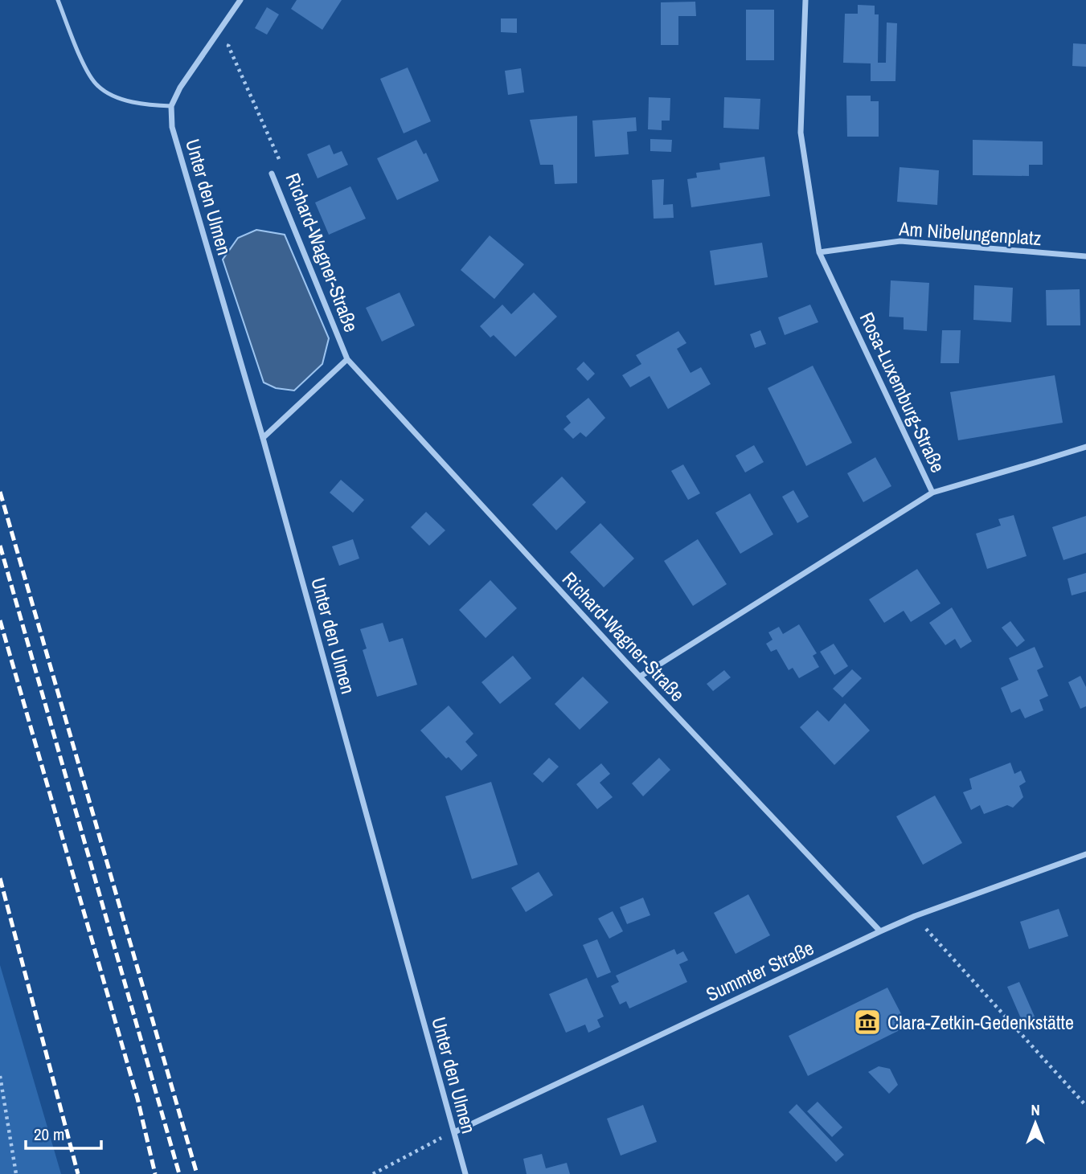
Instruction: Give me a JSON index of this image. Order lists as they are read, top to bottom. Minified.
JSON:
{"streets":{"street":["Unter den Ulmen","Am Nibelungenplatz","Richard-Wagner-Straße","Rosa-Luxemburg-Straße","Summter Straße"]},"crossings":[["Unter den Ulmen","Richard-Wagner-Straße"],["Unter den Ulmen","Summter Straße"],["Am Nibelungenplatz","Rosa-Luxemburg-Straße"],["Richard-Wagner-Straße","Rosa-Luxemburg-Straße"],["Richard-Wagner-Straße","Summter Straße"]],"places":{"museum":["Clara-Zetkin-Gedenkstätte"]},"scale_bar":"20 m","north":"top"}
